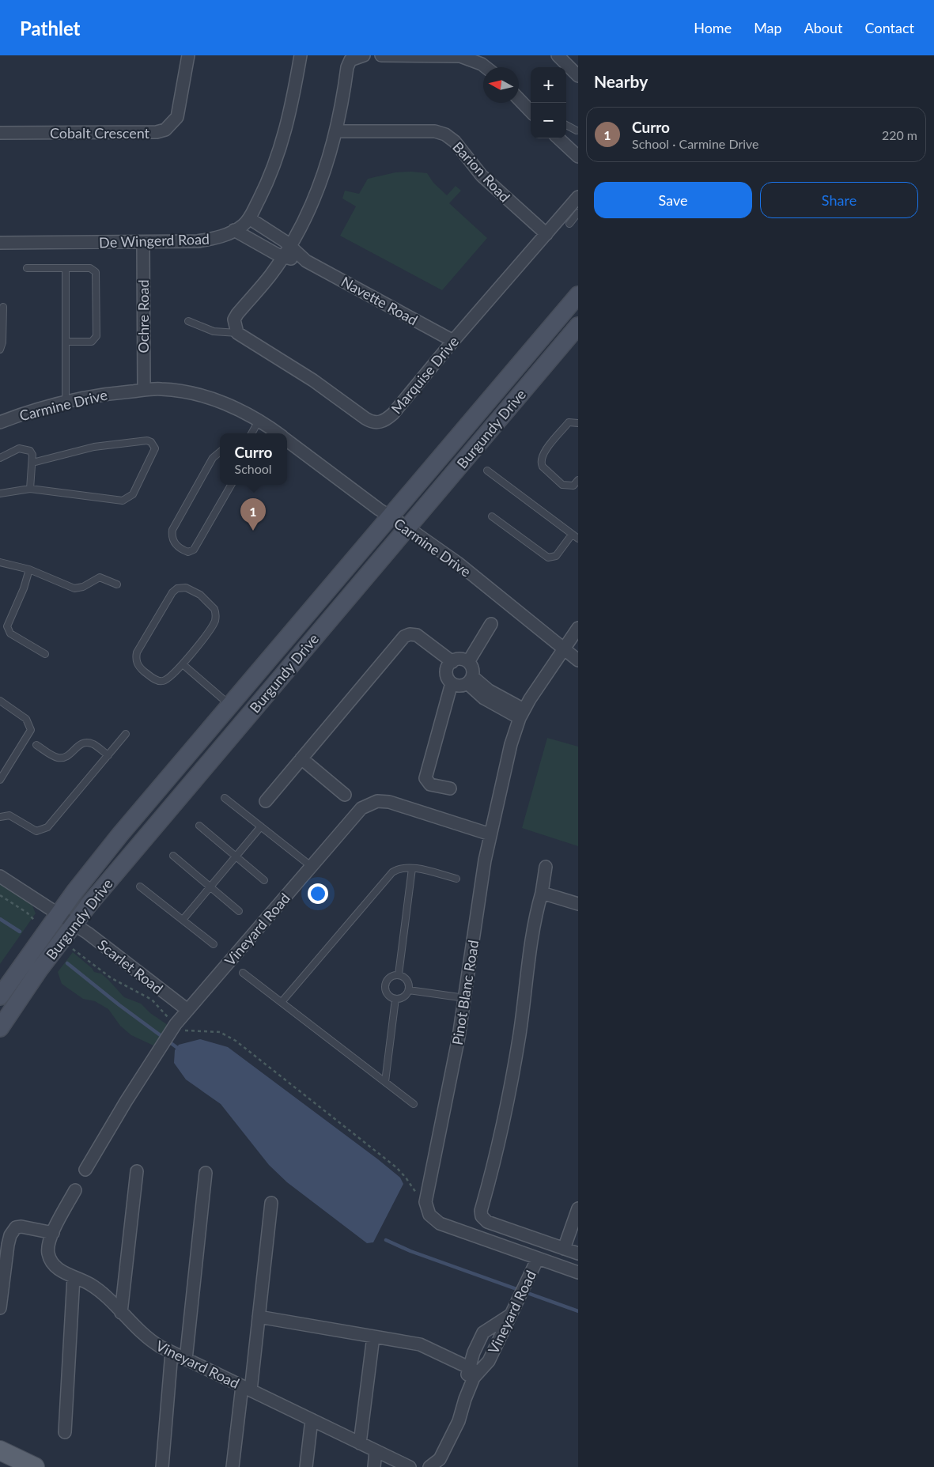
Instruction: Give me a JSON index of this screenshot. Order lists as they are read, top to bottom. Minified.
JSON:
{"streets":{"main road":["Burgundy Drive"],"street":["Cobalt Crescent","Barion Road","De Wingerd Road","Navette Road","Ochre Road","Marquise Drive","Carmine Drive","Vineyard Road","Scarlet Road","Pinot Blanc Road"]},"crossings":[["Barion Road","Marquise Drive"],["De Wingerd Road","Ochre Road"],["Navette Road","Marquise Drive"],["Ochre Road","Carmine Drive"],["Carmine Drive","Burgundy Drive"],["Carmine Drive","Pinot Blanc Road"],["Burgundy Drive","Scarlet Road"],["Vineyard Road","Scarlet Road"],["Vineyard Road","Pinot Blanc Road"]],"north":"left","page":{"header":"Pathlet","nav":["Home","Map","About","Contact"],"heading":"Nearby","map_buttons":["+","−"],"list":[{"mark":"1","name":"Curro","note":"School · Carmine Drive","value":"220 m"}],"buttons":["Save","Share"],"popup":["Curro","School"],"pins":"1"}}
